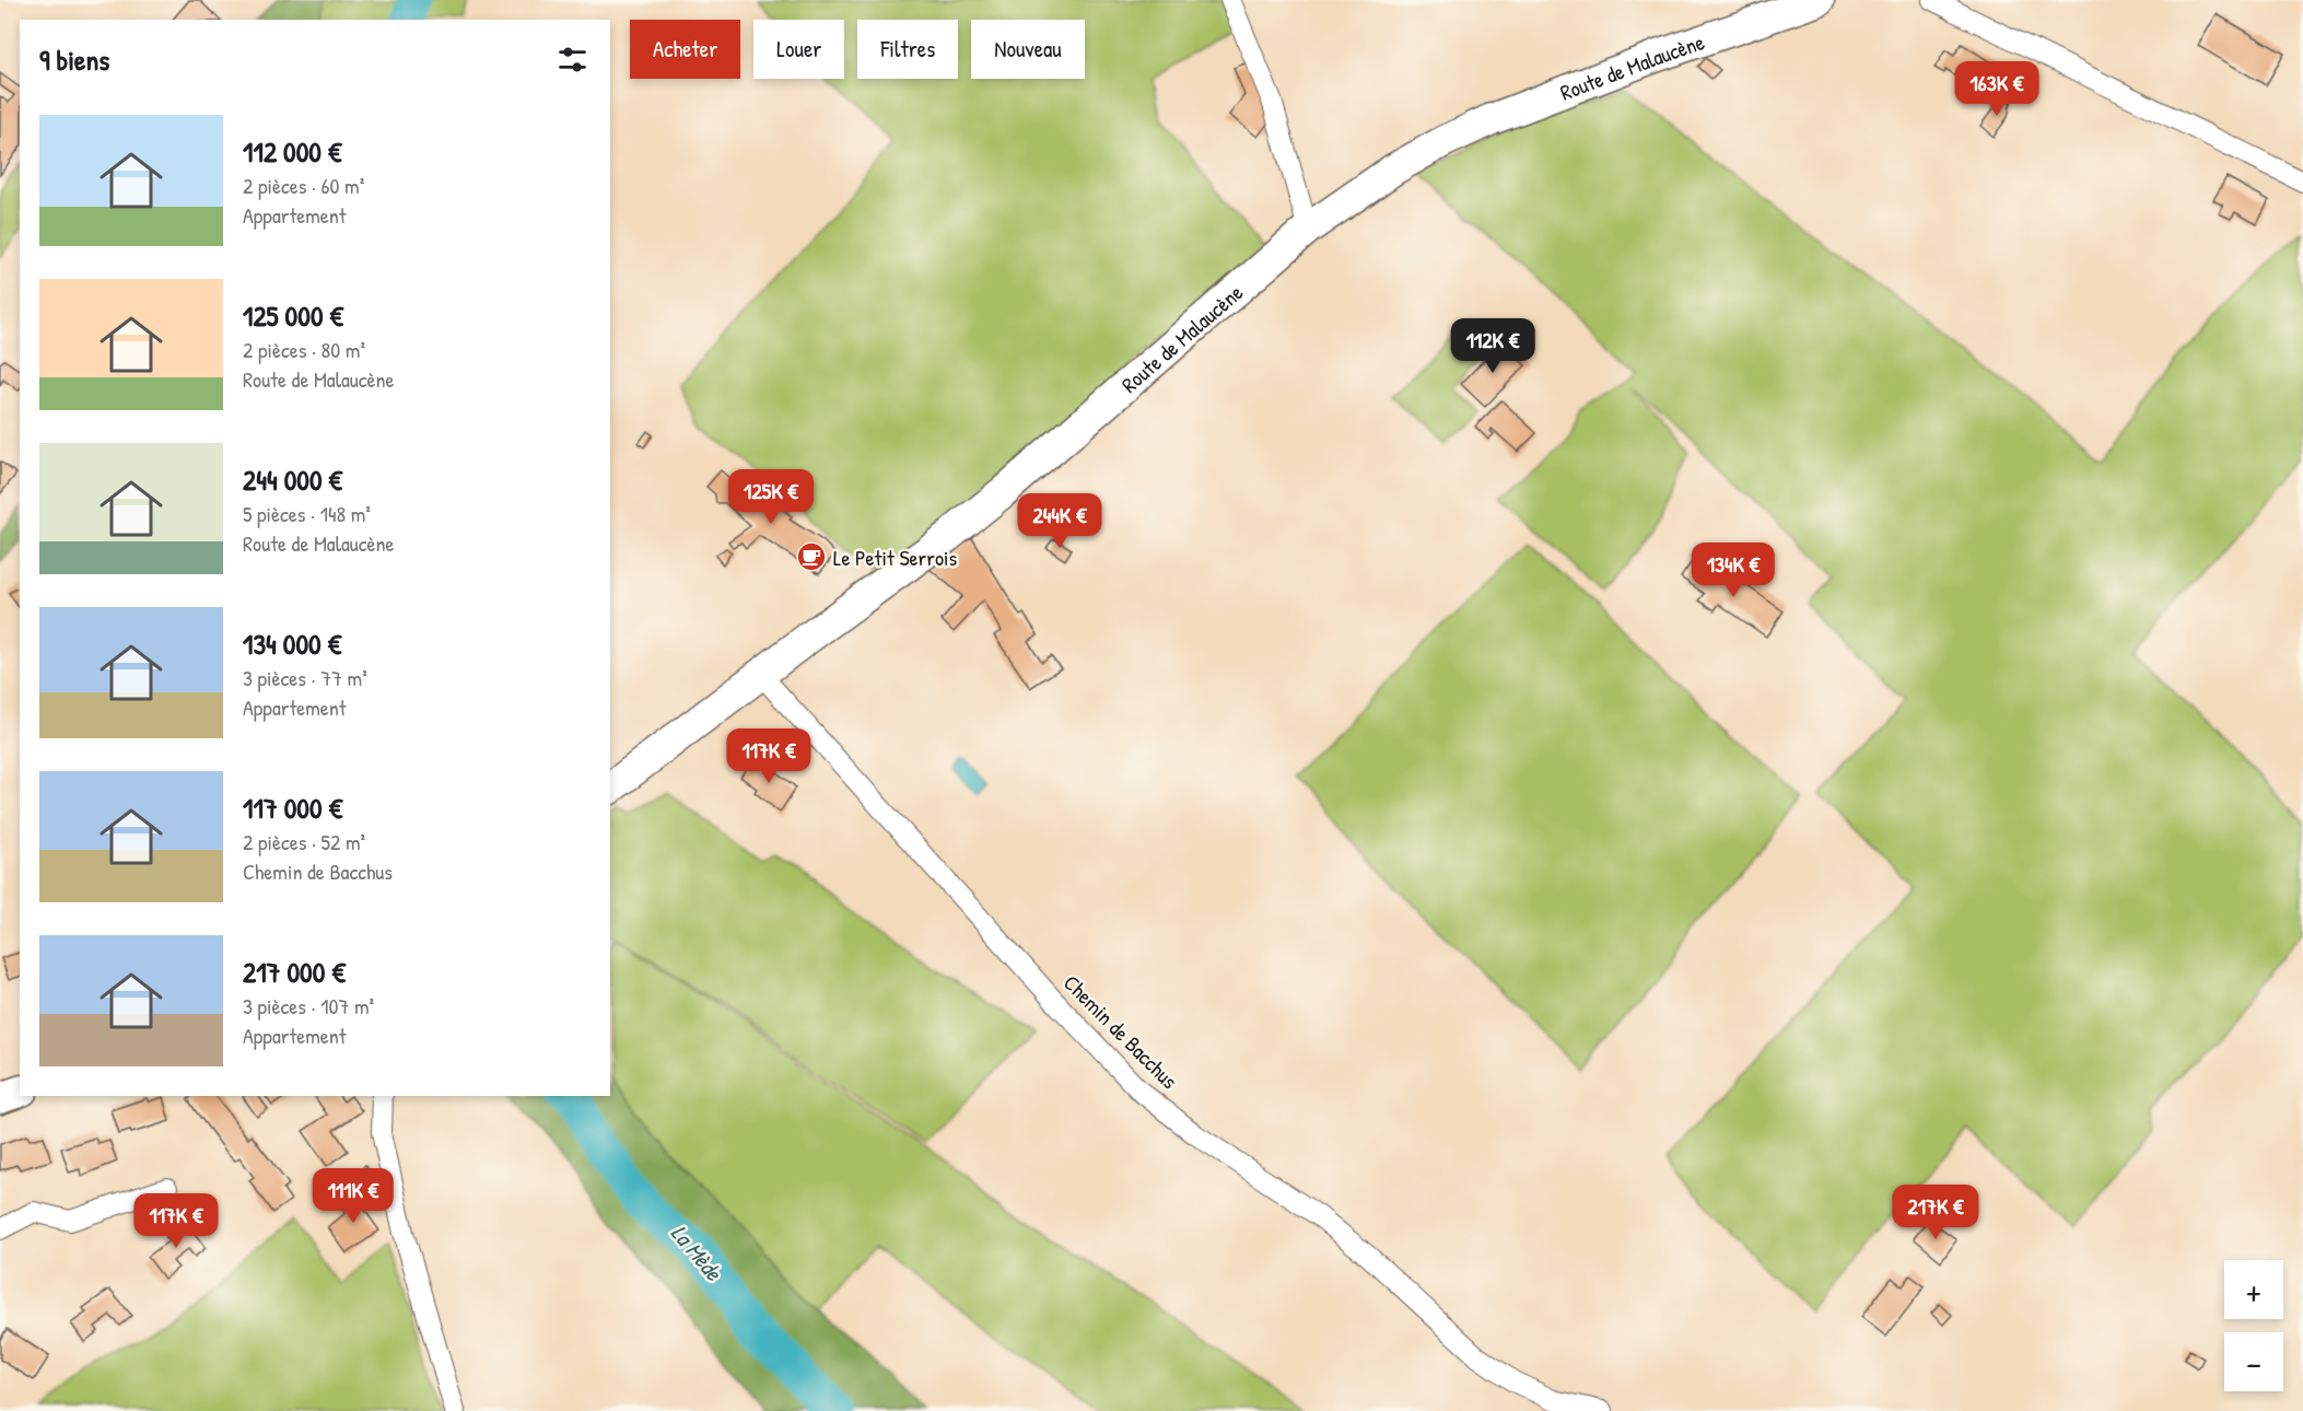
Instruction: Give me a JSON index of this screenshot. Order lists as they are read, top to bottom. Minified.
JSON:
{"streets":{"main road":["Route de Malaucène"],"street":["Chemin de Bacchus"]},"crossings":[["Route de Malaucène","Chemin de Bacchus"]],"water":["La Mède"],"places":{"cafe":["Le Petit Serrois"]},"page":{"chip":["Acheter","Louer","Filtres","Nouveau"],"heading":"9 biens","price":["163K €","112K €","125K €","244K €","134K €","117K €","111K €","217K €","117K €"],"list":[{"name":"112 000 €","note":"2 pièces · 60 m² · Appartement"},{"name":"125 000 €","note":"2 pièces · 80 m² · Route de Malaucène"},{"name":"244 000 €","note":"5 pièces · 148 m² · Route de Malaucène"},{"name":"134 000 €","note":"3 pièces · 77 m² · Appartement"},{"name":"117 000 €","note":"2 pièces · 52 m² · Chemin de Bacchus"},{"name":"217 000 €","note":"3 pièces · 107 m² · Appartement"}],"map_buttons":["+","−"]}}
